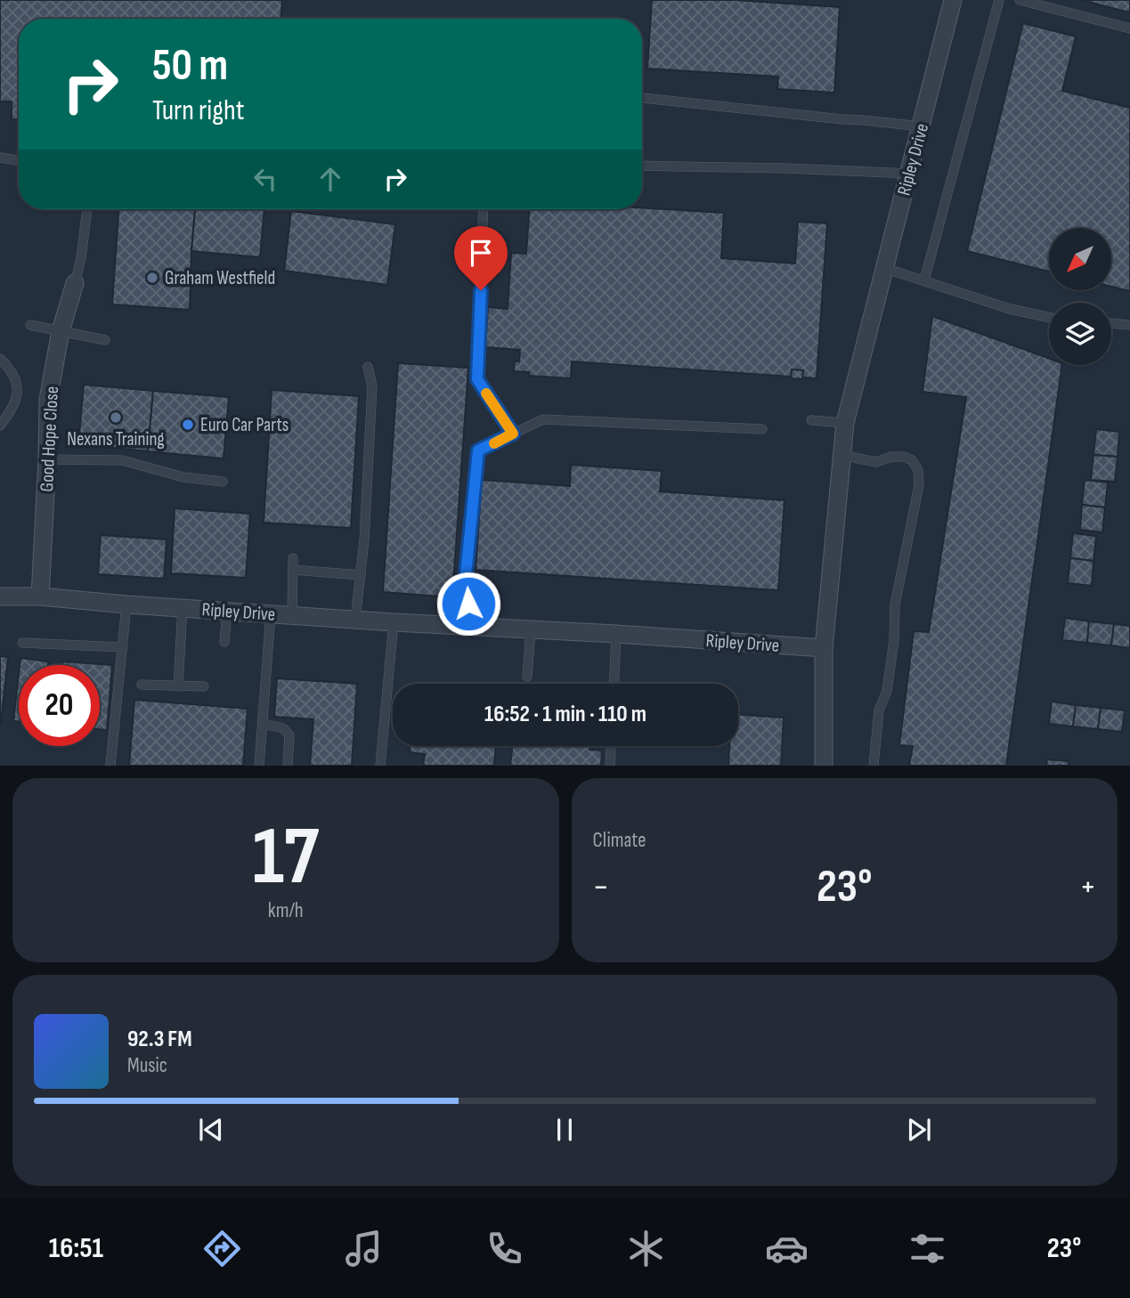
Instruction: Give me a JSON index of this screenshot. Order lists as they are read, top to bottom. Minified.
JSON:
{"streets":{"street":["Ripley Drive","Good Hope Close"]},"crossings":[["Ripley Drive","Good Hope Close"]],"places":["Graham Westfield","Nexans Training","Euro Car Parts"],"north":"bottom left","page":{"turn":["50 m","Turn right"],"limit":"20","trip":"16:52 · 1 min · 110 m","tile":[["17","km/h"],"Climate"],"heat":["−","23°","+"],"song":["92.3 FM","Music"],"tabs":["16:51","23°"]}}
